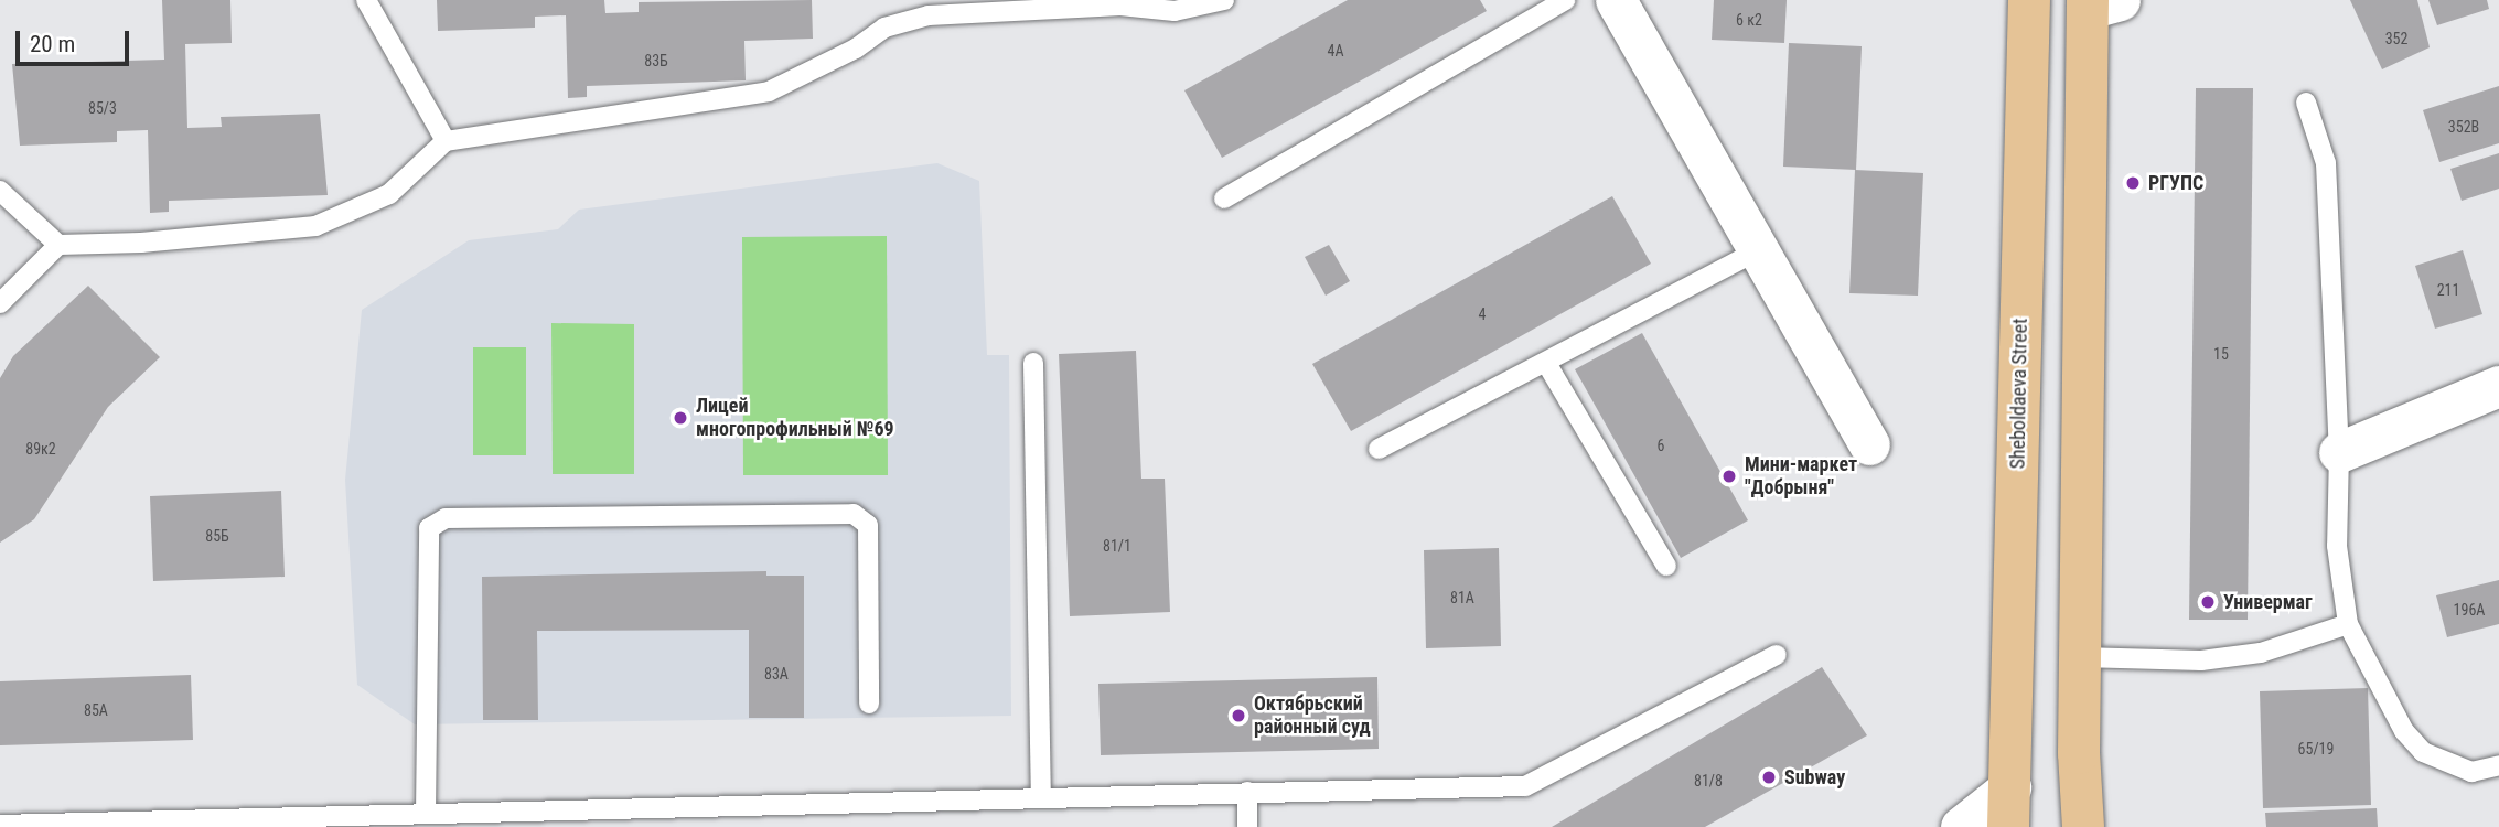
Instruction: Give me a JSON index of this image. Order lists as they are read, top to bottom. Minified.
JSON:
{"streets":{"main road":["Sheboldaeva Street"]},"places":["РГУПС","Лицей многопрофильный №69","Мини-маркет \"Добрыня\"","Универмаг","Октябрьский районный суд","Subway"],"house_numbers":["6 к2","352","4А","83Б","85/3","352В","211","4","15","6","89к2","85Б","81/1","81А","196А","83А","85А","65/19","81/8"],"scale_bar":"20 m"}
